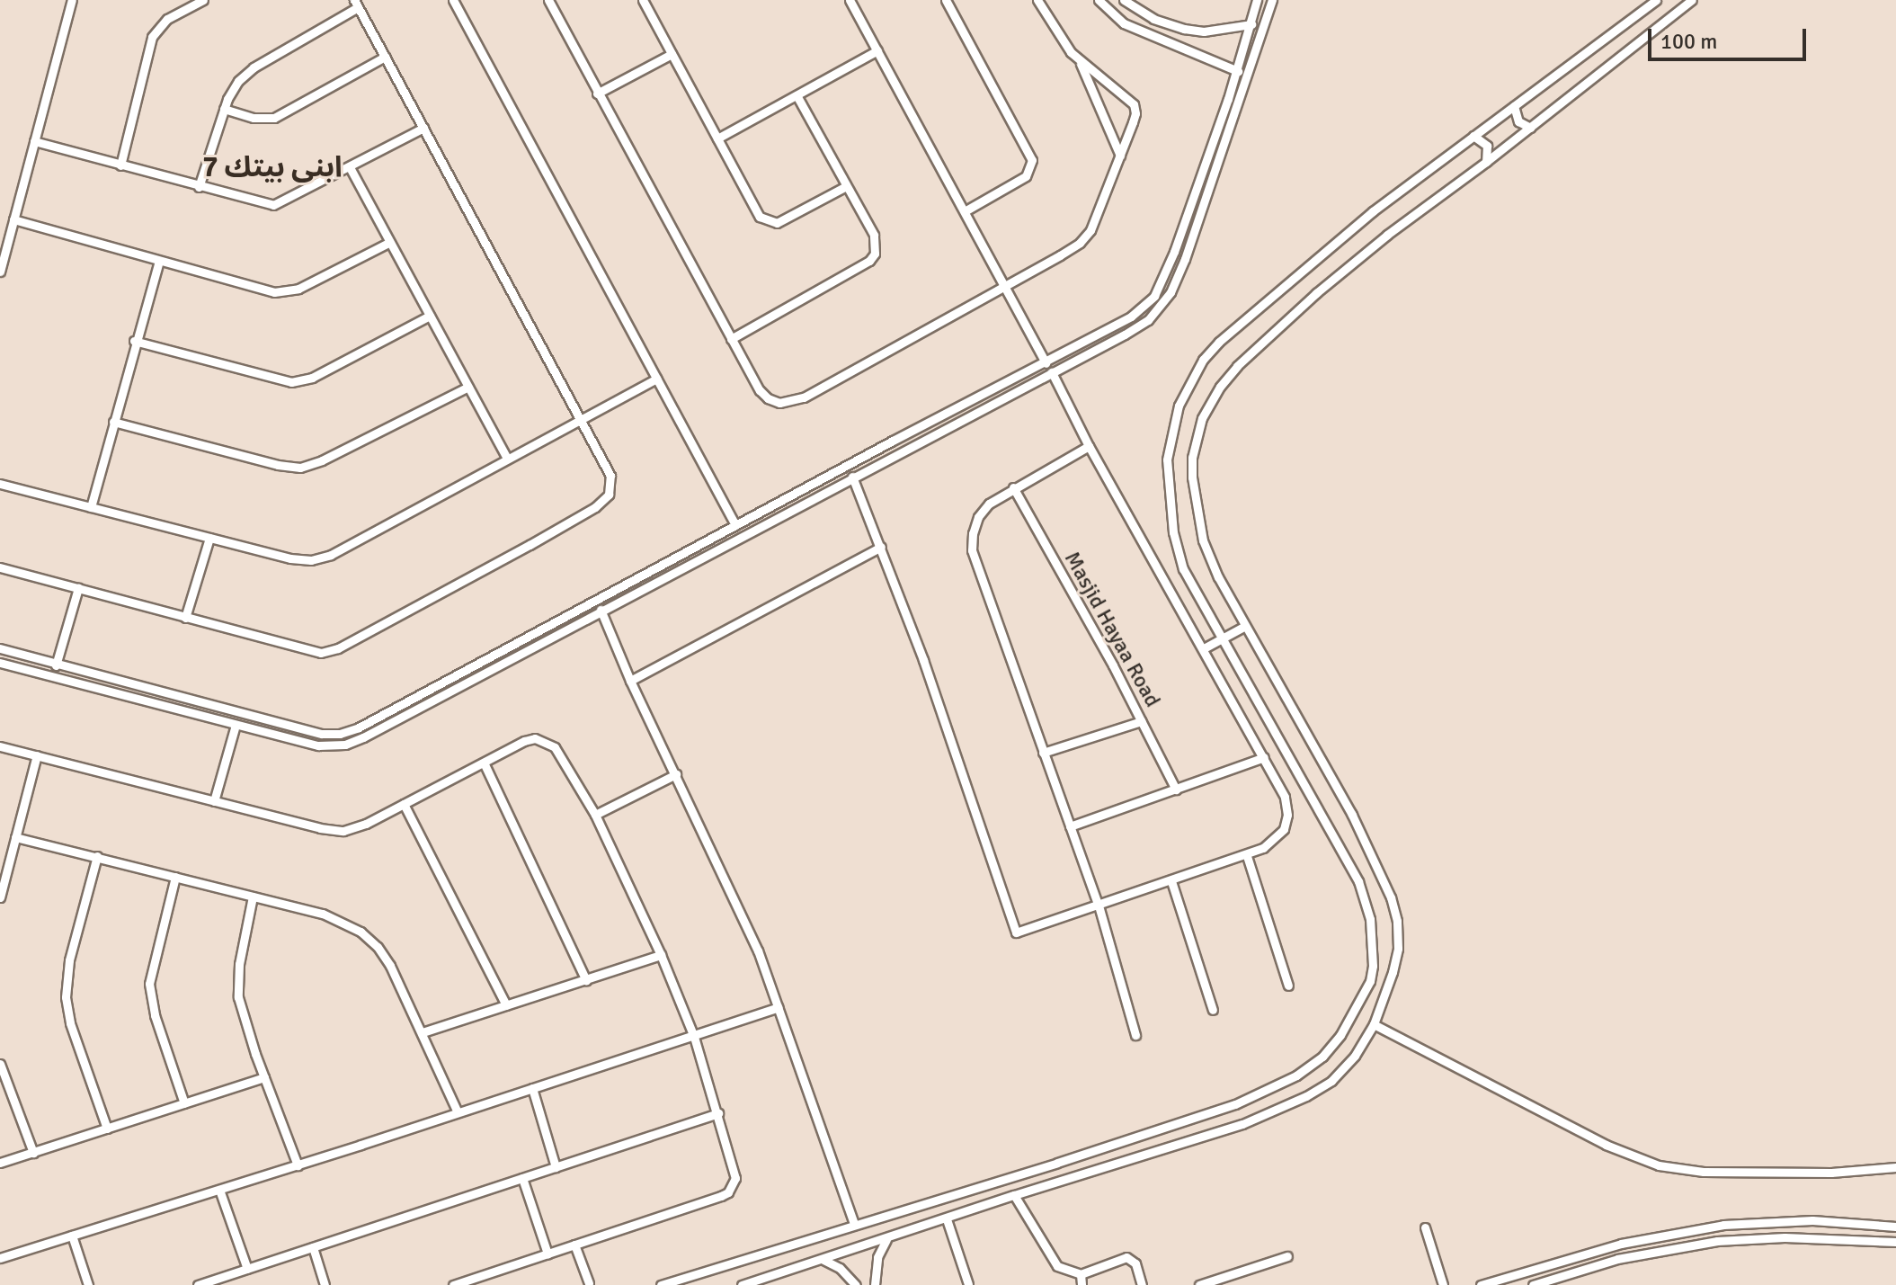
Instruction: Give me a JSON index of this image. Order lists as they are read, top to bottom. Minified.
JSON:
{"streets":{"street":["Masjid Hayaa Road"]},"districts":["ابنى بيتك 7"],"scale_bar":"100 m"}
